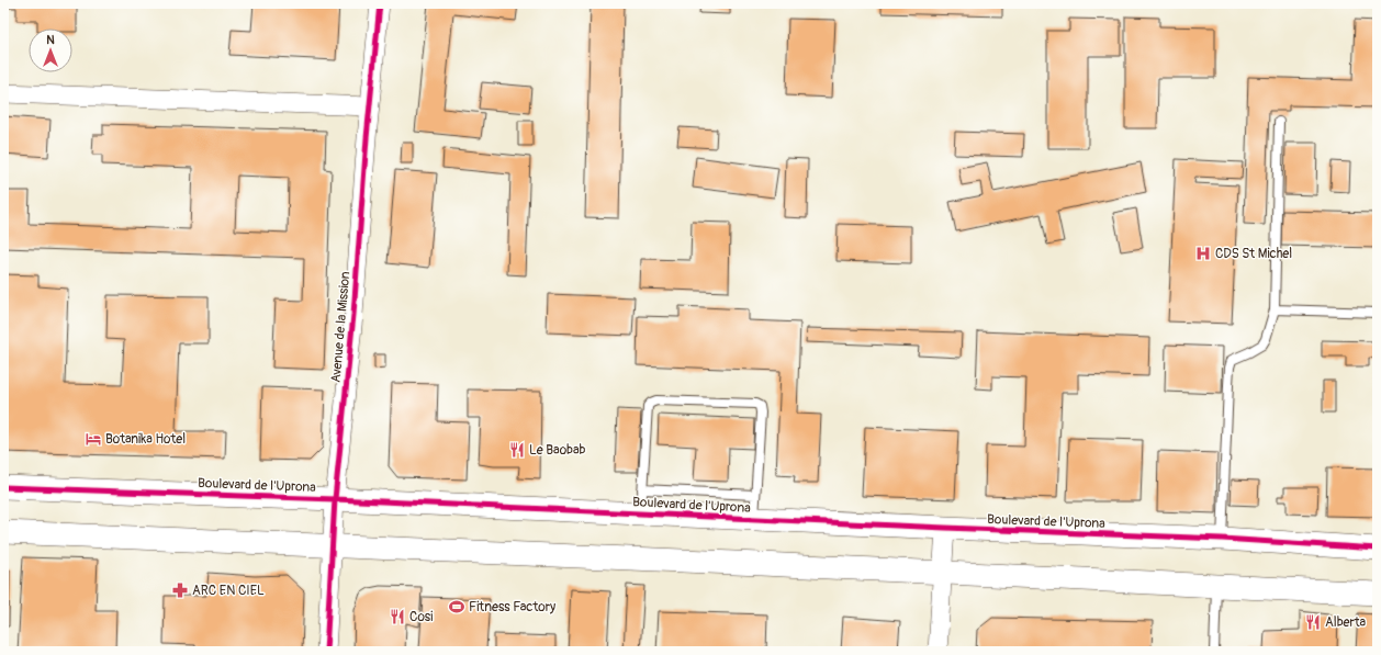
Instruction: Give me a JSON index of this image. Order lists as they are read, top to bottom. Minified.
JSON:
{"streets":{"street":["Avenue de la Mission","Boulevard de l'Uprona"]},"crossings":[["Avenue de la Mission","Boulevard de l'Uprona"]],"places":{"hospital":["CDS St Michel"],"hotel":["Botanika Hotel"],"restaurant":["Le Baobab","Cosi","Alberta"],"pharmacy":["ARC EN CIEL"],"sports":["Fitness Factory"]},"north":"top"}
